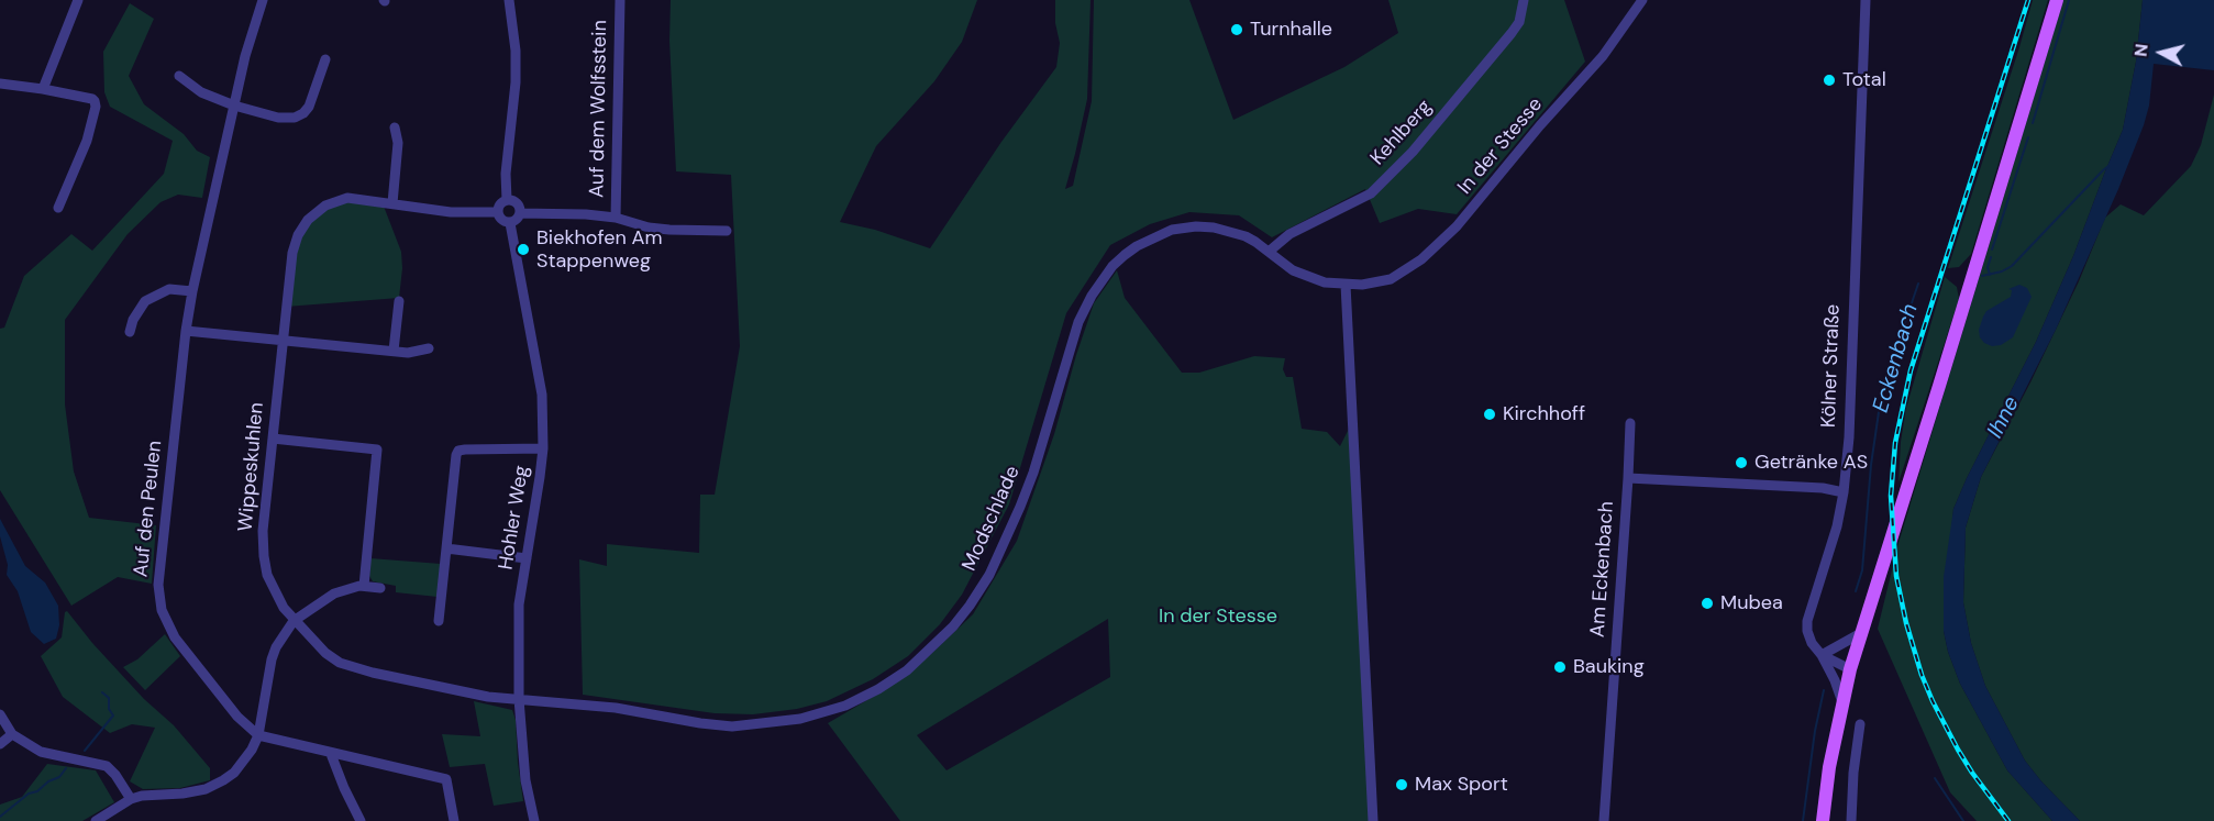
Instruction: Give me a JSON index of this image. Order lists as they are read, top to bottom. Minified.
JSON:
{"streets":{"street":["Auf dem Wolfsstein","Kehlberg","In der Stesse","Kölner Straße","Wippeskuhlen","Auf den Peulen","Hohler Weg","Modschlade","Am Eckenbach"]},"crossings":[["Kehlberg","Modschlade"],["In der Stesse","Modschlade"],["Kölner Straße","Am Eckenbach"],["Wippeskuhlen","Hohler Weg"],["Wippeskuhlen","Modschlade"],["Hohler Weg","Modschlade"]],"water":["Eckenbach","Ihne"],"parks":["In der Stesse"],"places":["Turnhalle","Total","Biekhofen Am Stappenweg","Kirchhoff","Getränke AS","Mubea","Bauking","Max Sport"],"north":"left"}
